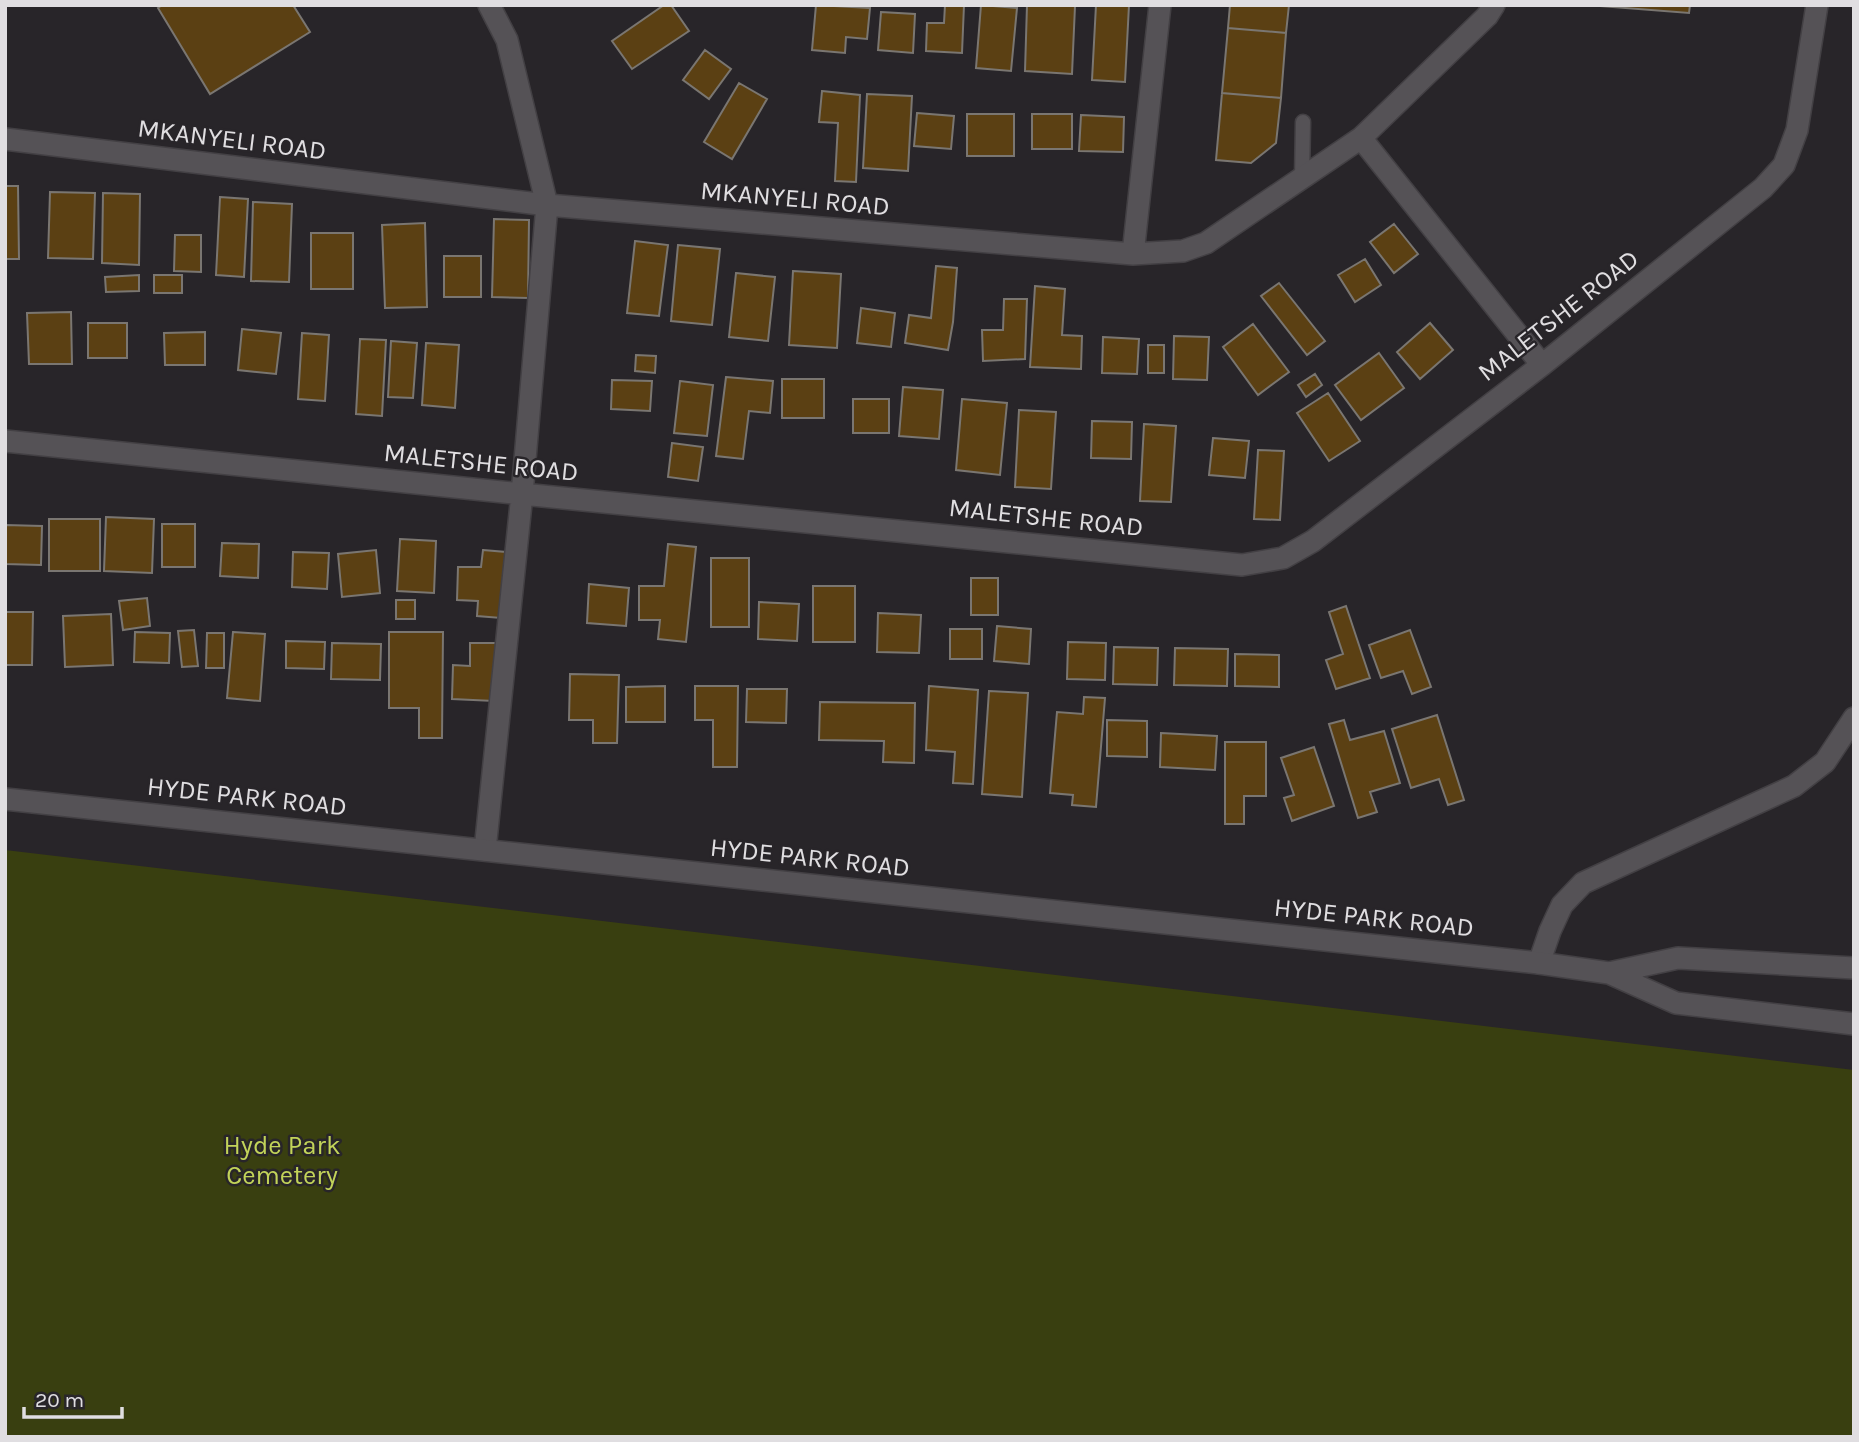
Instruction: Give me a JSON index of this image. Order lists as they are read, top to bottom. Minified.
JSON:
{"streets":{"street":["MKANYELI ROAD","MALETSHE ROAD","HYDE PARK ROAD"]},"parks":["Hyde Park Cemetery"],"scale_bar":"20 m"}
